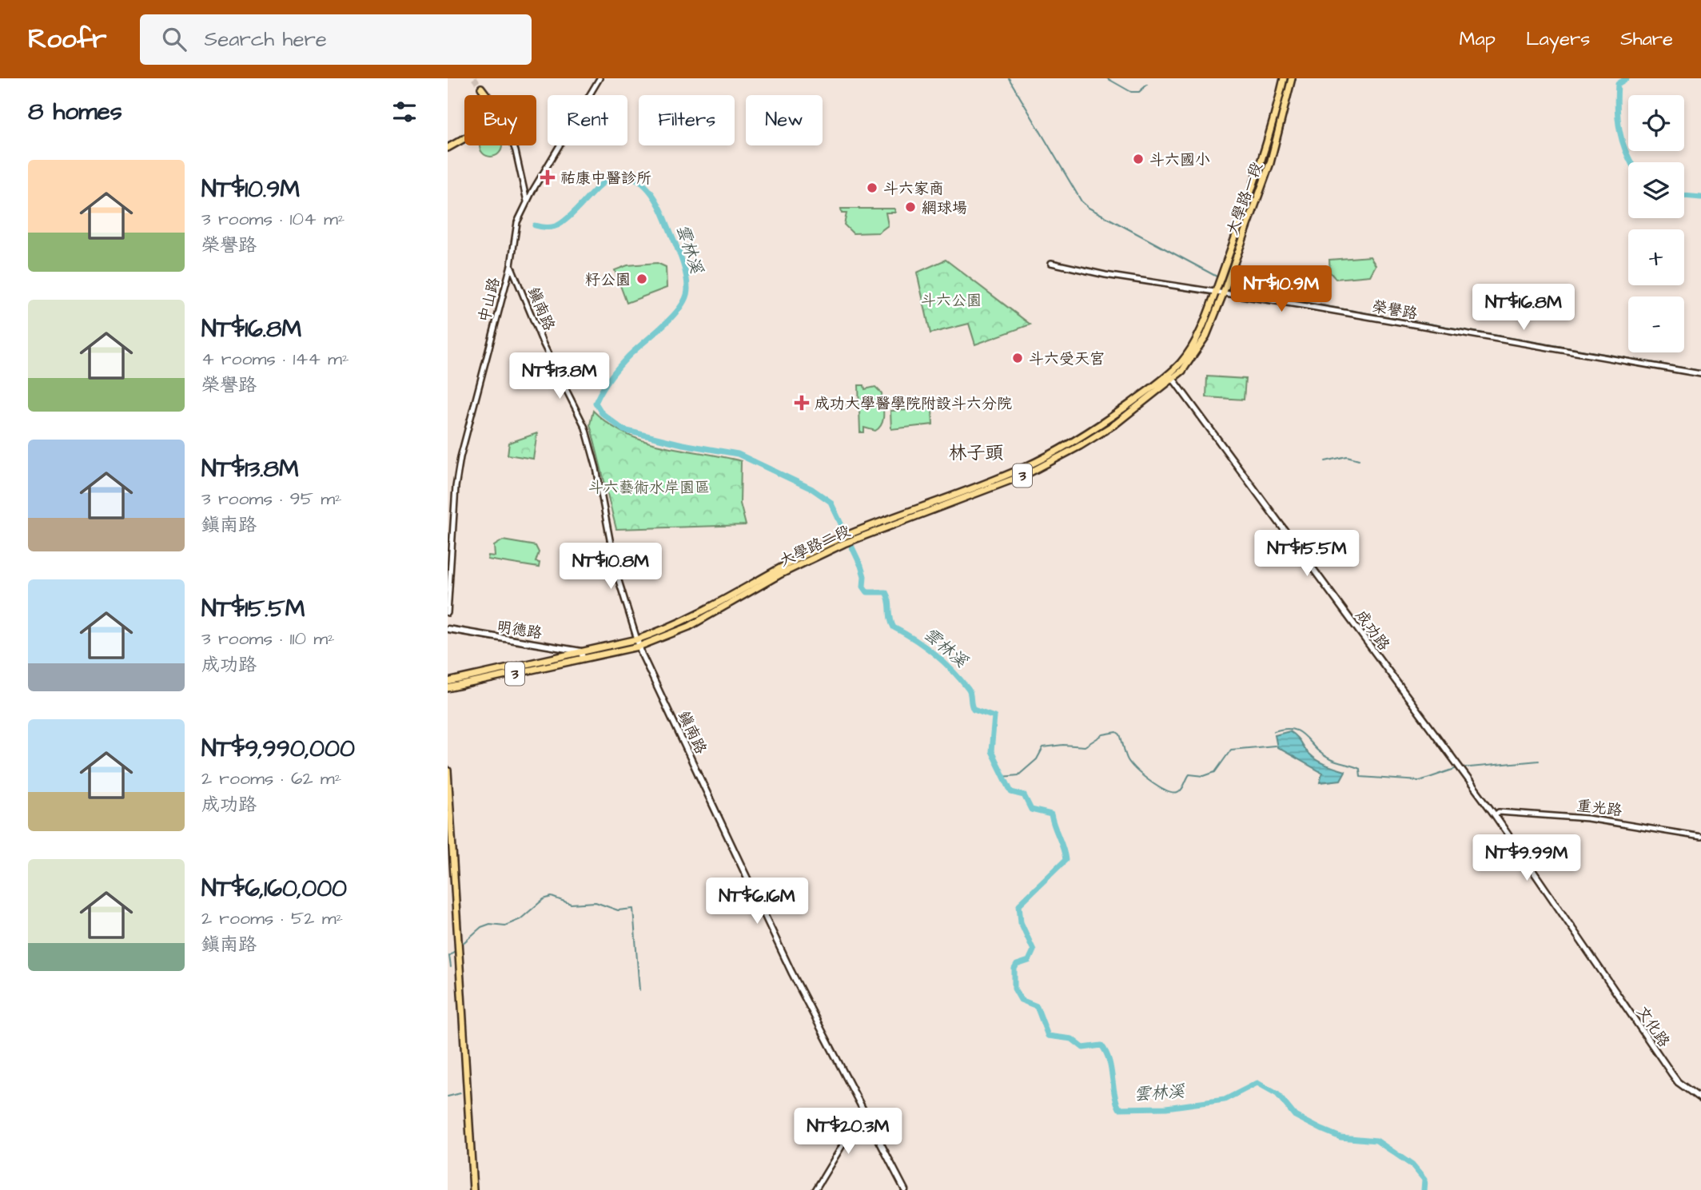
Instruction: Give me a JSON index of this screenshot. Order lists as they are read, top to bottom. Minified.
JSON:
{"streets":{"main road":["大學路一段","鎮南路","3","大學路二段","明德路","成功路","文化路"],"street":["中山路","榮譽路","重光路"]},"crossings":[["大學路一段","榮譽路"],["大學路一段","大學路二段"],["大學路一段","成功路"],["中山路","鎮南路"],["鎮南路","大學路二段"],["大學路二段","明德路"],["大學路二段","成功路"],["成功路","重光路"],["成功路","文化路"]],"districts":["林子頭"],"water":["雲林溪"],"parks":["斗六公園","斗六藝術水岸園區"],"places":{"other":["斗六國小","斗六家商","網球場","籽公園","斗六受天宮"],"health":["祐康中醫診所","成功大學醫學院附設斗六分院"]},"page":{"header":"Roofr","search":"Search here","nav":["Map","Layers","Share"],"heading":"8 homes","map_buttons":["+","−"],"chip":["Buy","Rent","Filters","New"],"list":[{"name":"NT$10.9M","note":"3 rooms · 104 m² · 榮譽路"},{"name":"NT$16.8M","note":"4 rooms · 144 m² · 榮譽路"},{"name":"NT$13.8M","note":"3 rooms · 95 m² · 鎮南路"},{"name":"NT$15.5M","note":"3 rooms · 110 m² · 成功路"},{"name":"NT$9,990,000","note":"2 rooms · 62 m² · 成功路"},{"name":"NT$6,160,000","note":"2 rooms · 52 m² · 鎮南路"}],"price":["NT$10.9M","NT$16.8M","NT$13.8M","NT$15.5M","NT$10.8M","NT$9.99M","NT$6.16M","NT$20.3M"]}}
